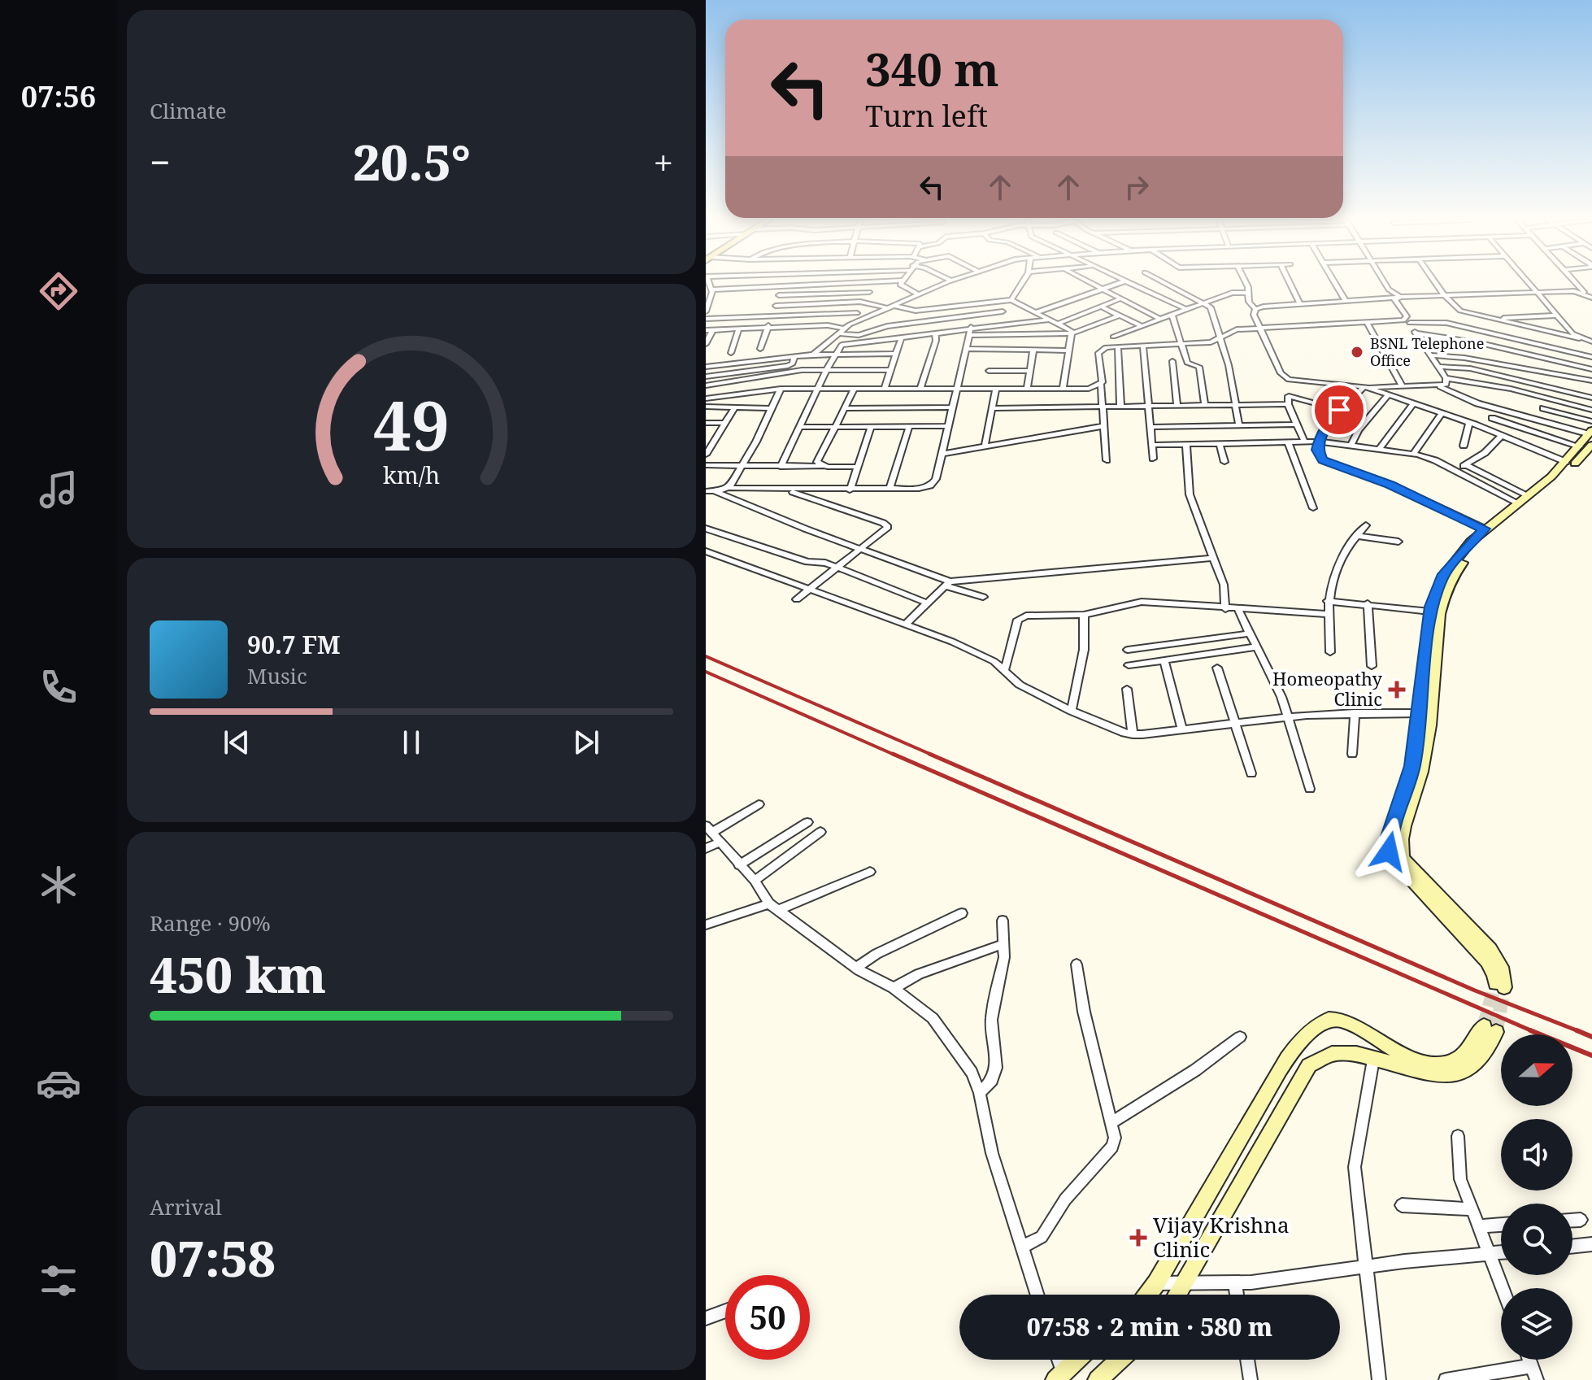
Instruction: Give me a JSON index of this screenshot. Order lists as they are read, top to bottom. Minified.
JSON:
{"places":{"other":["BSNL Telephone Office"],"health":["Homeopathy Clinic","Vijay Krishna Clinic"]},"north":"right","page":{"tabs":"07:56","tile":["Climate",["Range · 90%","450 km"],["Arrival","07:58"]],"turn":["340 m","Turn left"],"heat":["−","20.5°","+"],"song":["90.7 FM","Music"],"limit":"50","trip":"07:58 · 2 min · 580 m","gauge":["49","km/h"]}}
